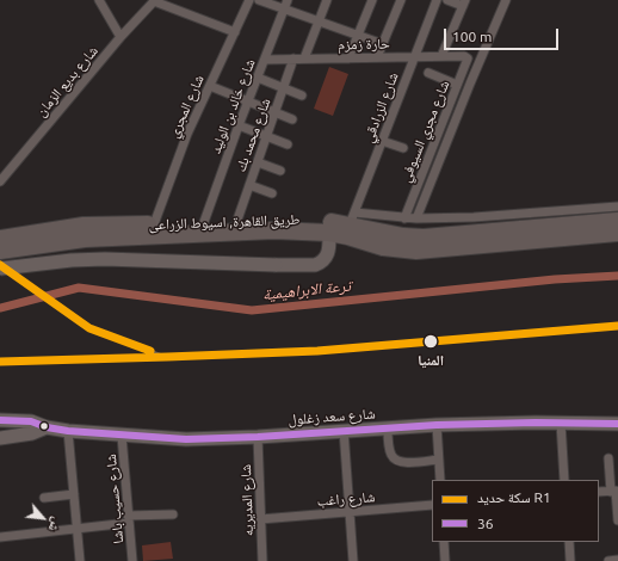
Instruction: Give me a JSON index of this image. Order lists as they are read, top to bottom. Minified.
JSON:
{"streets":{"highway":["طريق القاهرة, اسيوط الزراعى"],"main road":["شارع سعد زغلول"],"street":["حارة زمزم","شارع بديع الزمان","شارع المجري","شارع خالد بن الوليد","شارع الزرادقي","شارع مجري السيوفي","شارع محمد بك","شارع حسيب باشا","شارع راغب","شارع المديريه"]},"crossings":[["حارة زمزم","شارع خالد بن الوليد"],["حارة زمزم","شارع الزرادقي"],["حارة زمزم","شارع مجري السيوفي"],["حارة زمزم","شارع محمد بك"],["شارع المجري","طريق القاهرة, اسيوط الزراعى"],["شارع خالد بن الوليد","طريق القاهرة, اسيوط الزراعى"],["شارع الزرادقي","طريق القاهرة, اسيوط الزراعى"],["شارع مجري السيوفي","طريق القاهرة, اسيوط الزراعى"],["شارع محمد بك","طريق القاهرة, اسيوط الزراعى"],["شارع سعد زغلول","شارع حسيب باشا"],["شارع سعد زغلول","شارع المديريه"],["شارع راغب","شارع المديريه"]],"water":["ترعة الابراهيمية"],"places":["المنيا"],"lines":["rail line R1","transit line 36"],"legend":["سكة حديد R1","36"],"scale_bar":"100 m","north":"bottom right"}
